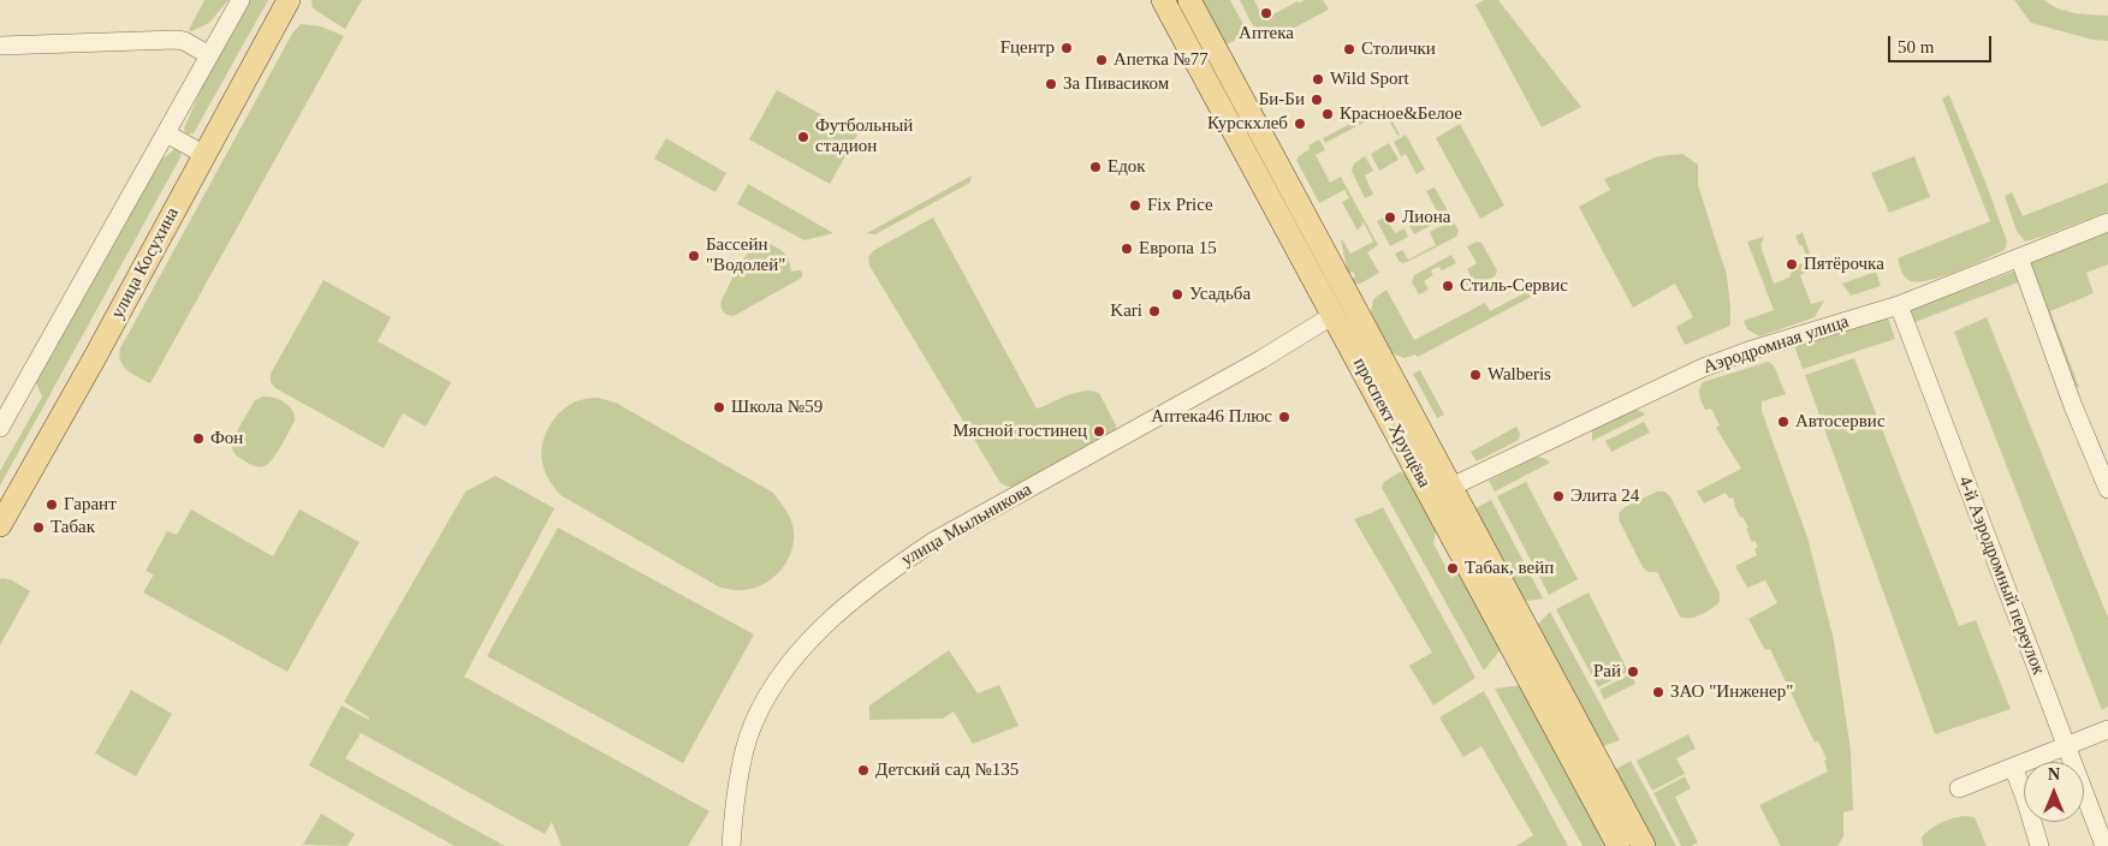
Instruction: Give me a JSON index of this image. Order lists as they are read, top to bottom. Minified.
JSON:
{"streets":{"main road":["улица Косухина","проспект Хрущёва"],"street":["Аэродромная улица","улица Мыльникова","4-й Аэродромный переулок"]},"crossings":[["Аэродромная улица","проспект Хрущёва"],["Аэродромная улица","4-й Аэродромный переулок"],["проспект Хрущёва","улица Мыльникова"]],"places":["Аптека","Fцентр","Столички","Апетка №77","Wild Sport","За Пивасиком","Би-Би","Красное&Белое","Курскхлеб","Футбольный стадион","Едок","Fix Price","Лиона","Европа 15","Бассейн \"Водолей\"","Пятёрочка","Стиль-Сервис","Усадьба","Kari","Walberis","Школа №59","Аптека46 Плюс","Автосервис","Мясной гостинец","Фон","Элита 24","Гарант","Табак","Табак, вейп","Рай","ЗАО \"Инженер\"","Детский сад №135"],"scale_bar":"50 m","north":"top"}
